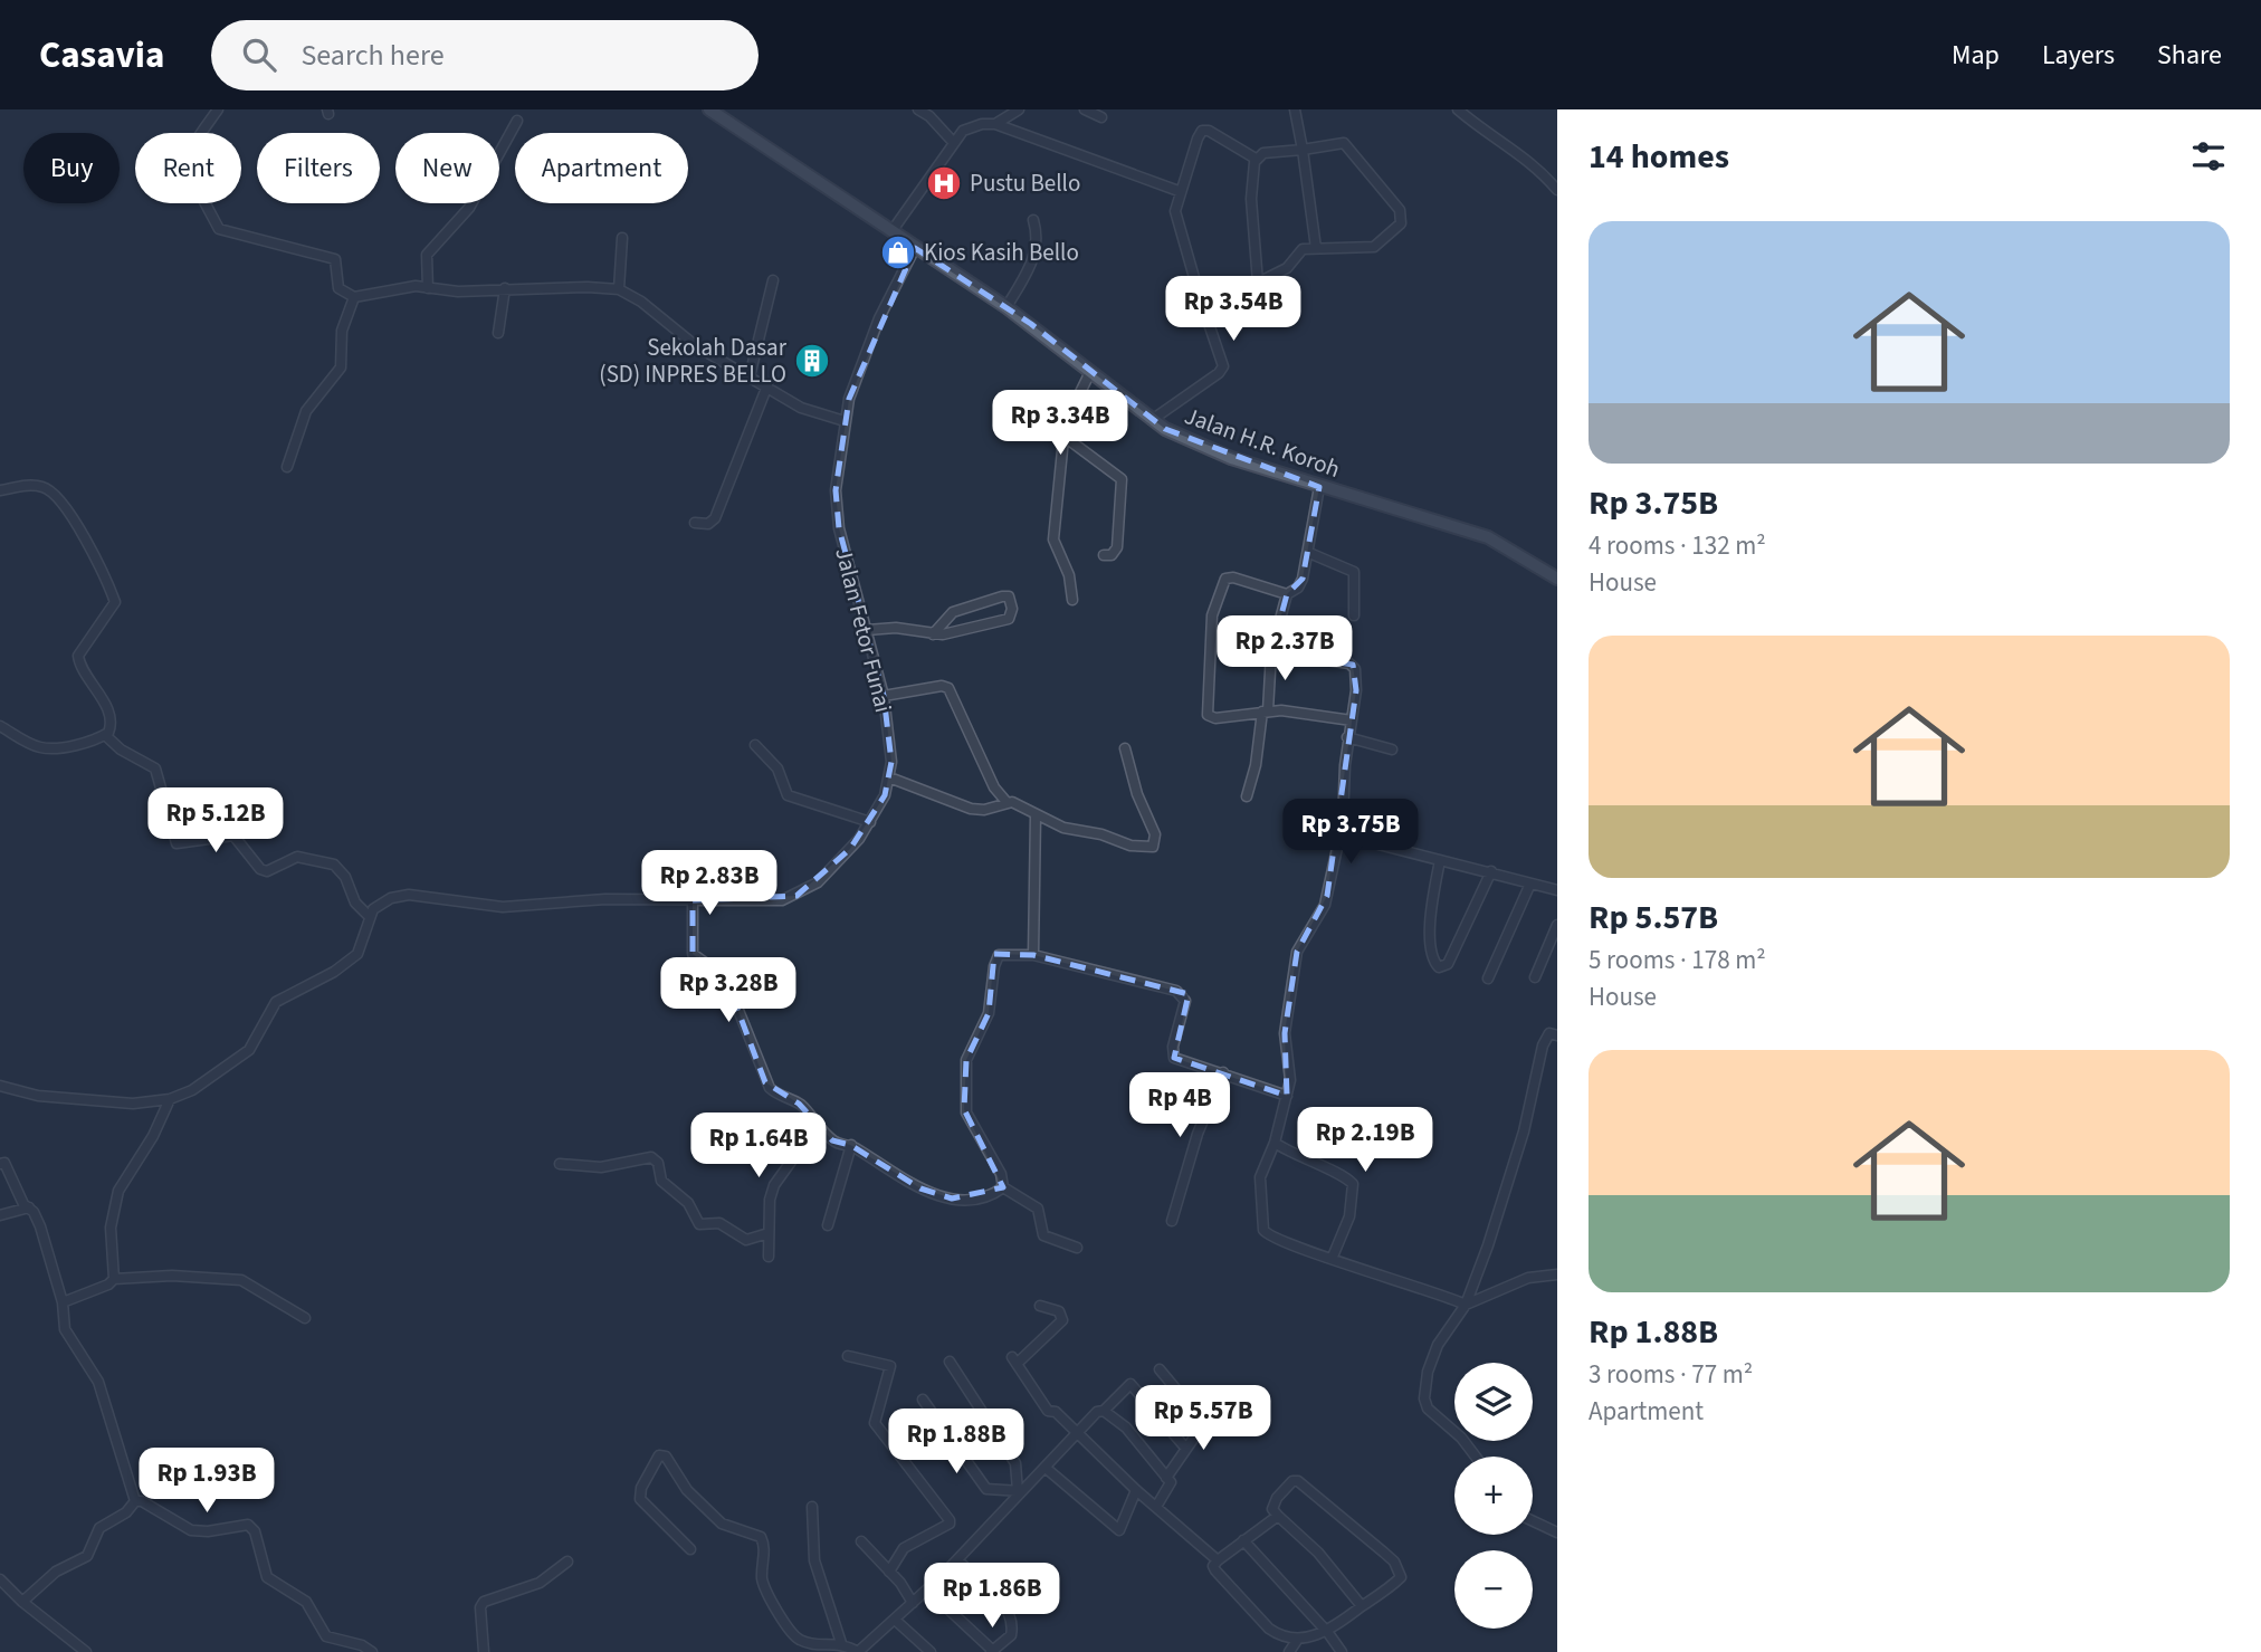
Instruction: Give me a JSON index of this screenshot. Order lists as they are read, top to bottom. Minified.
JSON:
{"streets":{"main road":["Jalan H.R. Koroh"],"street":["Jalan Fetor Funai"]},"crossings":[["Jalan H.R. Koroh","Jalan Fetor Funai"]],"places":{"hospital":["Pustu Bello"],"shop":["Kios Kasih Bello"],"building":["Sekolah Dasar (SD) INPRES BELLO"]},"page":{"header":"Casavia","search":"Search here","nav":["Map","Layers","Share"],"heading":"14 homes","chip":["Buy","Rent","Filters","New","Apartment"],"list":[{"name":"Rp 3.75B","note":"4 rooms · 132 m² · House"},{"name":"Rp 5.57B","note":"5 rooms · 178 m² · House"},{"name":"Rp 1.88B","note":"3 rooms · 77 m² · Apartment"}],"price":["Rp 3.54B","Rp 3.34B","Rp 2.37B","Rp 5.12B","Rp 3.75B","Rp 2.83B","Rp 3.28B","Rp 4B","Rp 2.19B","Rp 1.64B","Rp 5.57B","Rp 1.88B","Rp 1.93B","Rp 1.86B"],"map_buttons":["+","−"]}}
